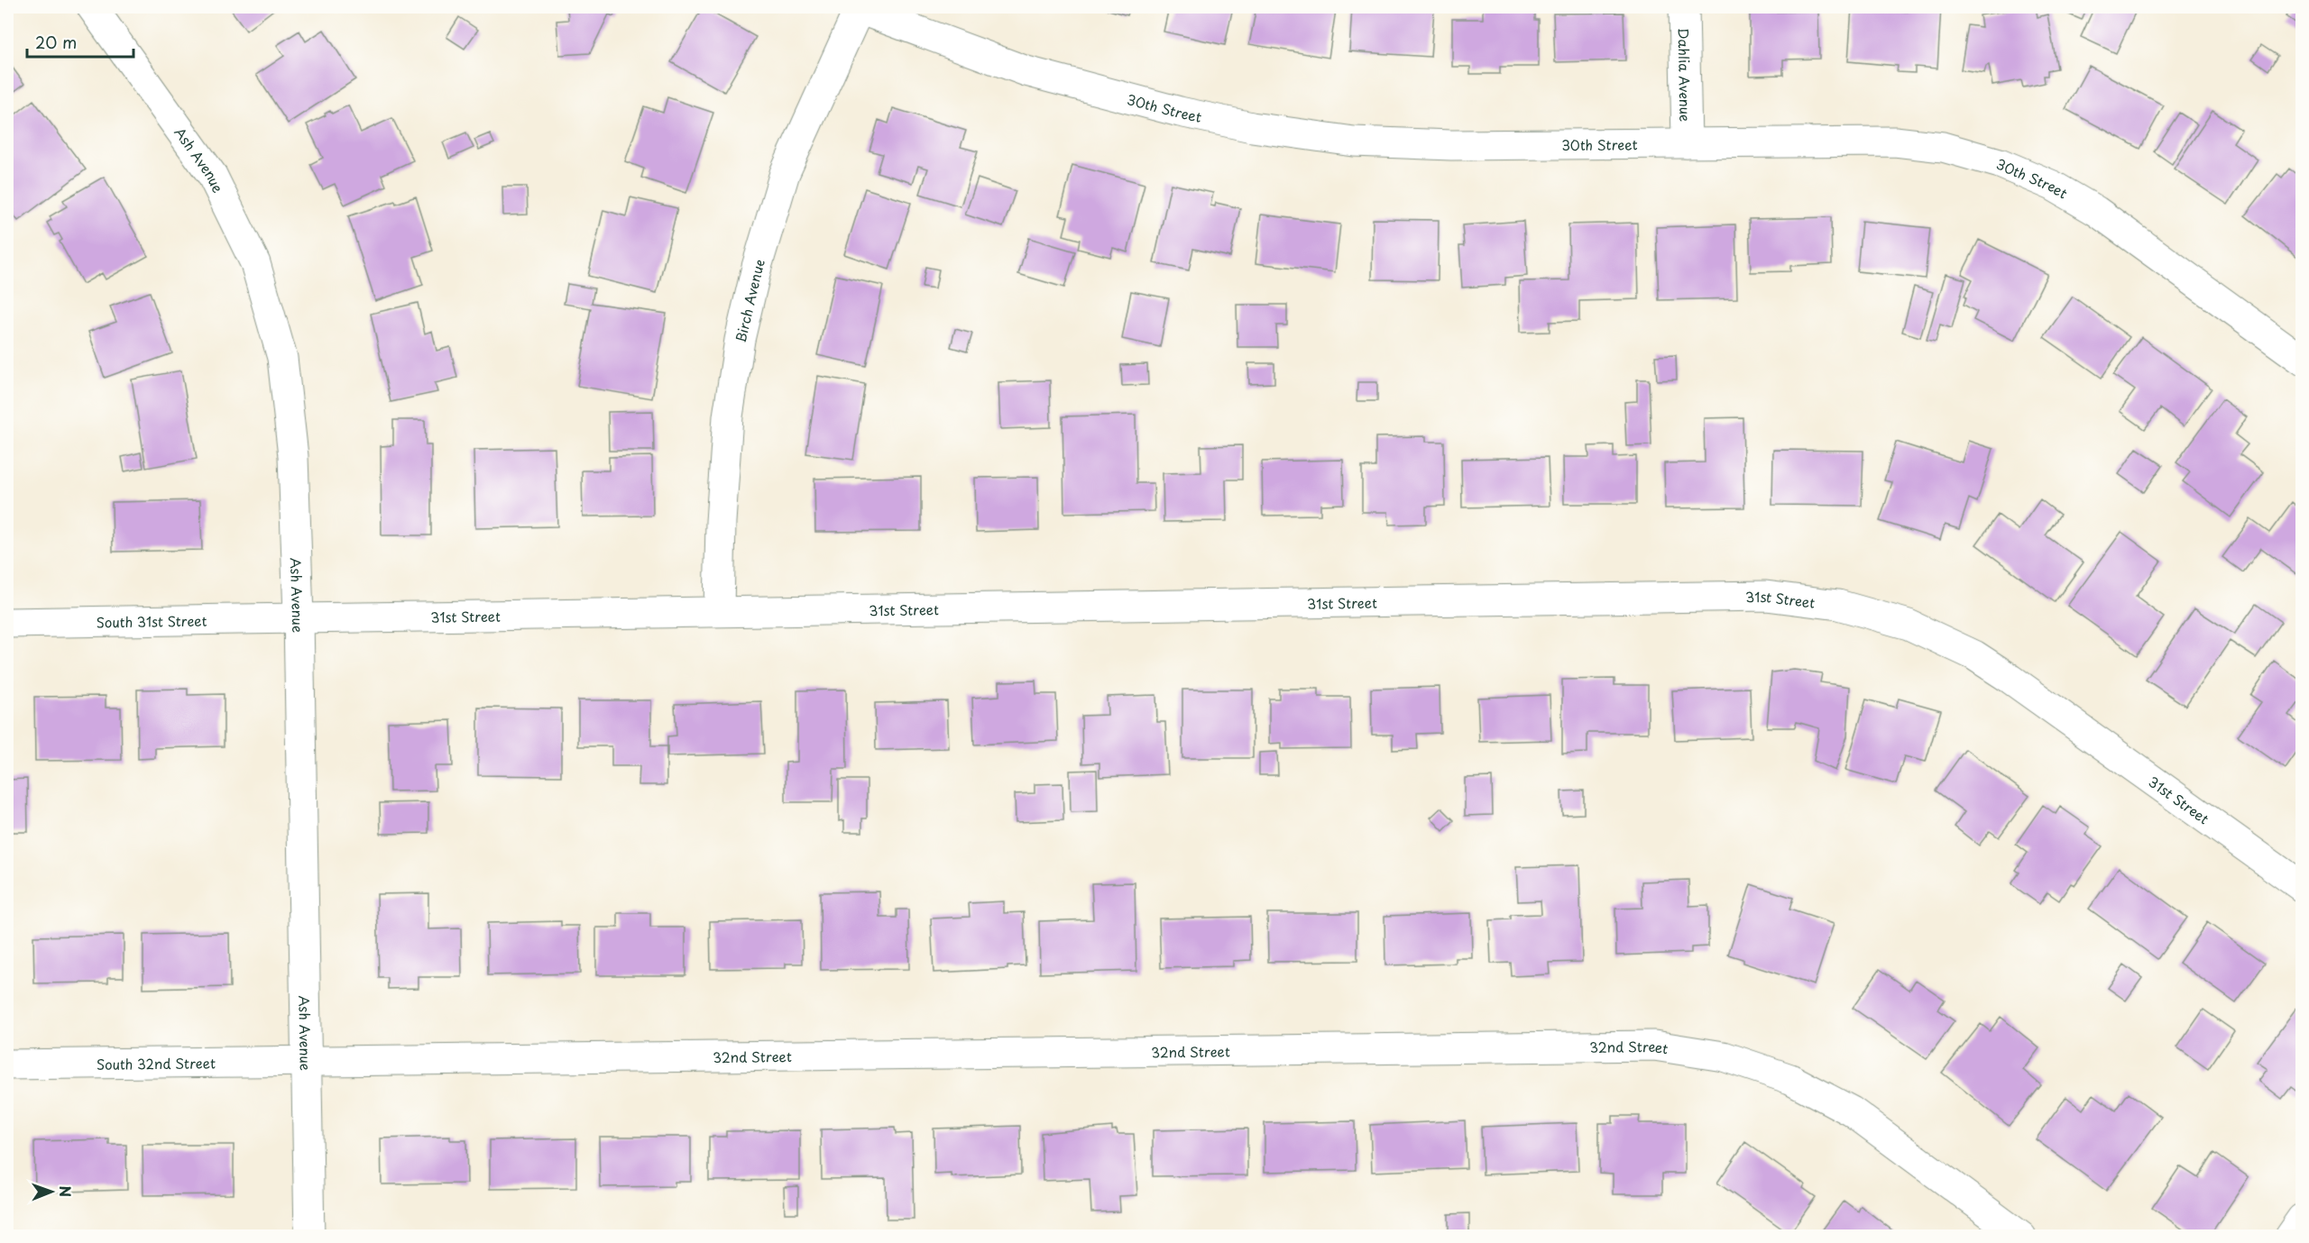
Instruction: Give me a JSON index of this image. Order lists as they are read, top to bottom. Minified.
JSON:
{"streets":{"street":["Dahlia Avenue","30th Street","Ash Avenue","Birch Avenue","31st Street","South 31st Street","32nd Street","South 32nd Street"]},"crossings":[["Dahlia Avenue","30th Street"],["30th Street","Birch Avenue"],["Ash Avenue","31st Street"],["Ash Avenue","South 31st Street"],["Ash Avenue","32nd Street"],["Ash Avenue","South 32nd Street"],["Birch Avenue","31st Street"],["31st Street","South 31st Street"],["32nd Street","South 32nd Street"]],"scale_bar":"20 m","north":"right"}
